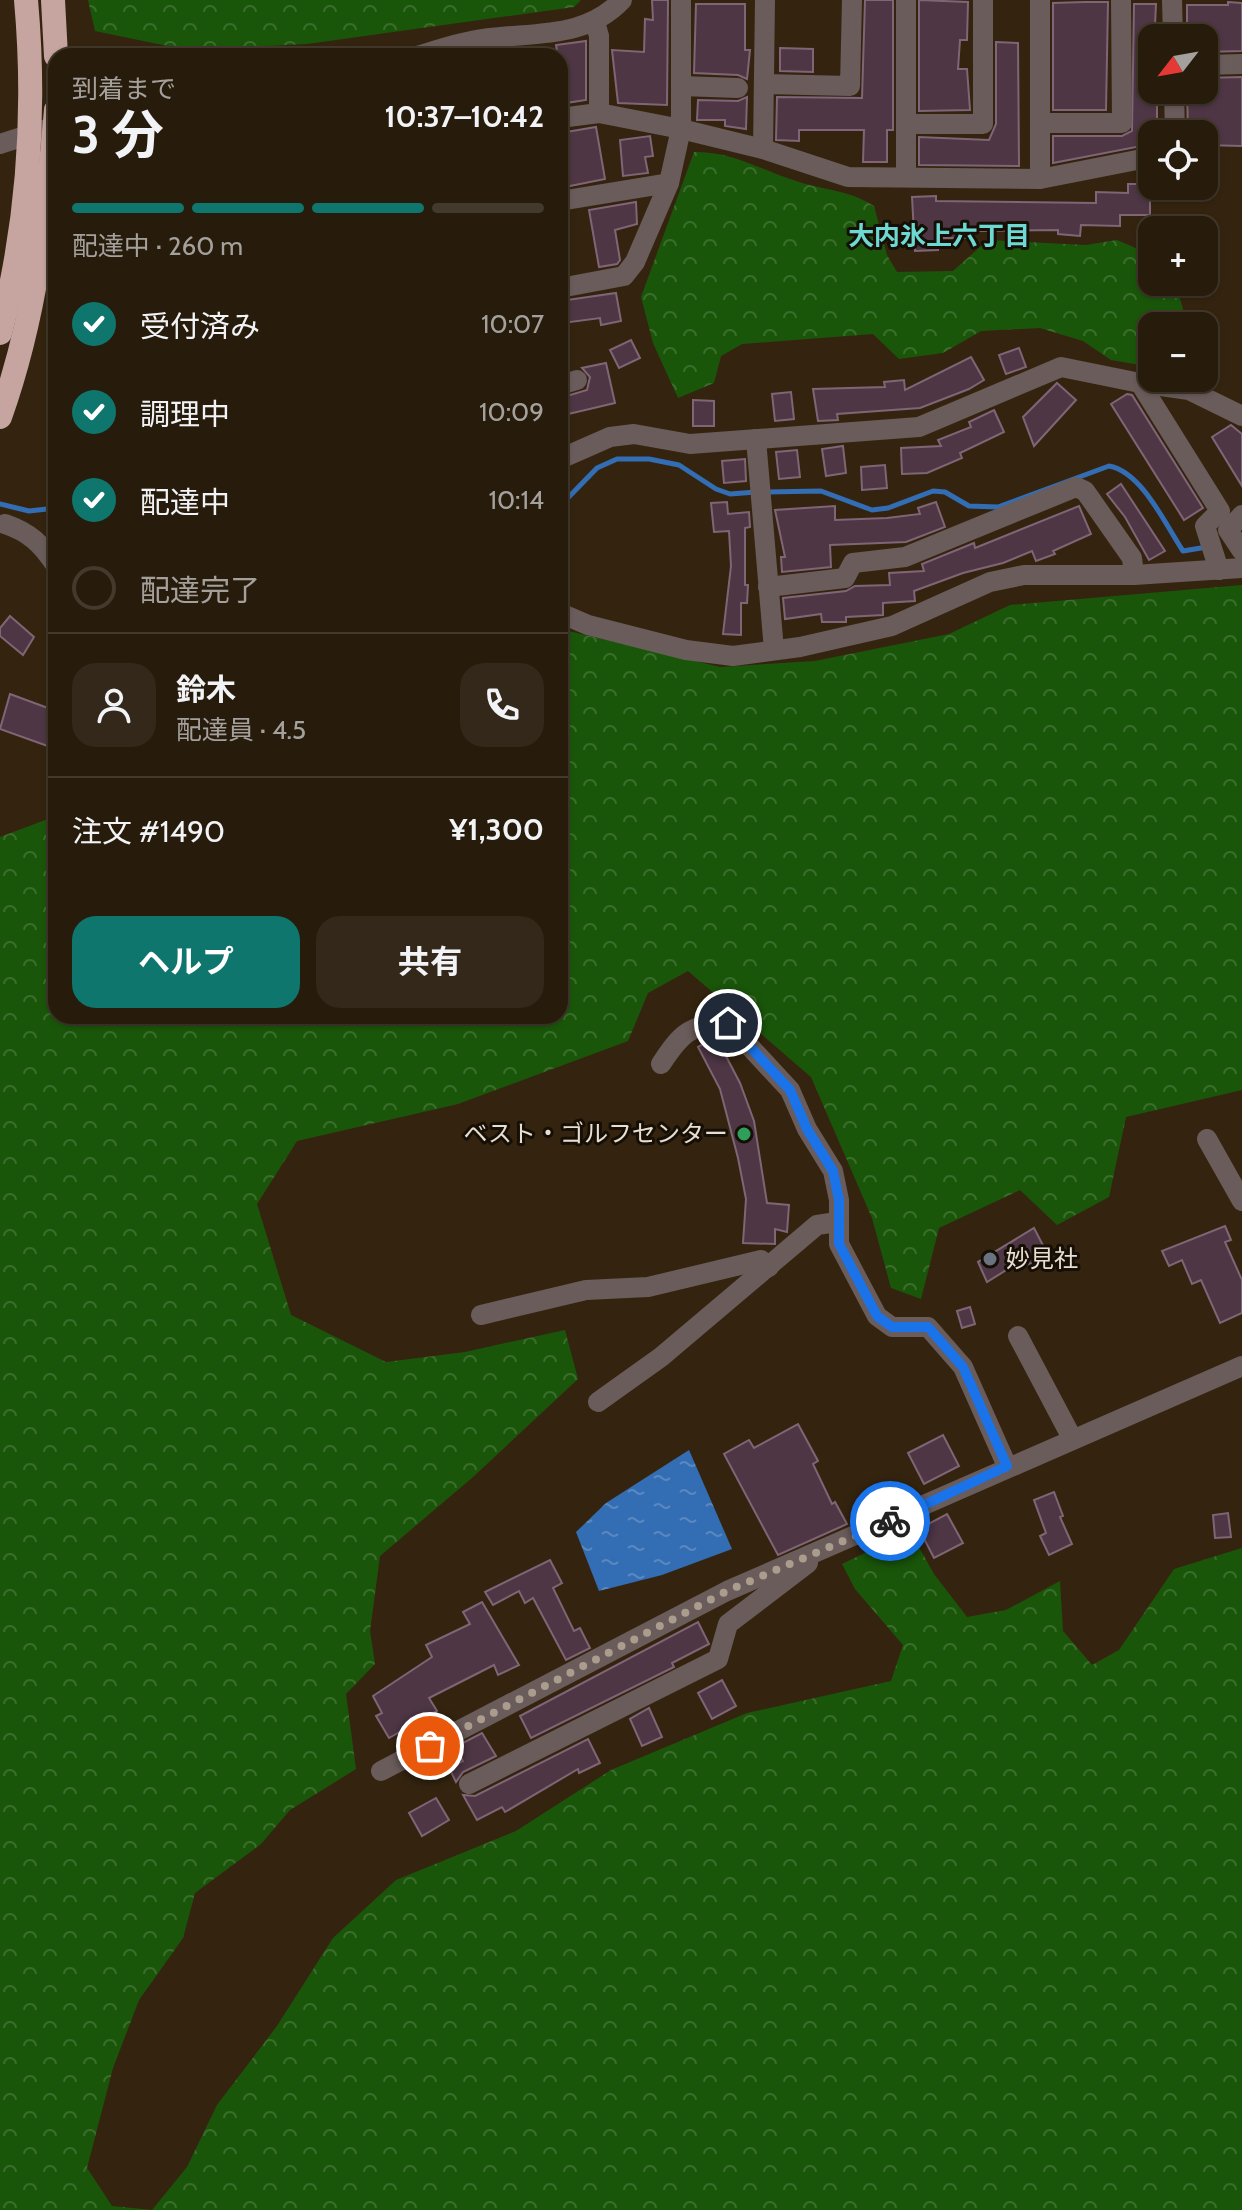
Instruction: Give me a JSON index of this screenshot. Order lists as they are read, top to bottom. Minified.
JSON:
{"districts":["大内氷上六丁目"],"places":["ベスト・ゴルフセンター","妙見社"],"north":"bottom left","page":{"map_buttons":["+","−"],"heading":["3 分","到着まで","10:37–10:42"],"panel":["鈴木","配達員 · 4.5","注文 #1490","¥1,300"],"bar":"配達中 · 260 m","list":[["受付済み","10:07"],["調理中","10:09"],["配達中","10:14"],"配達完了"],"buttons":["ヘルプ","共有"]}}
